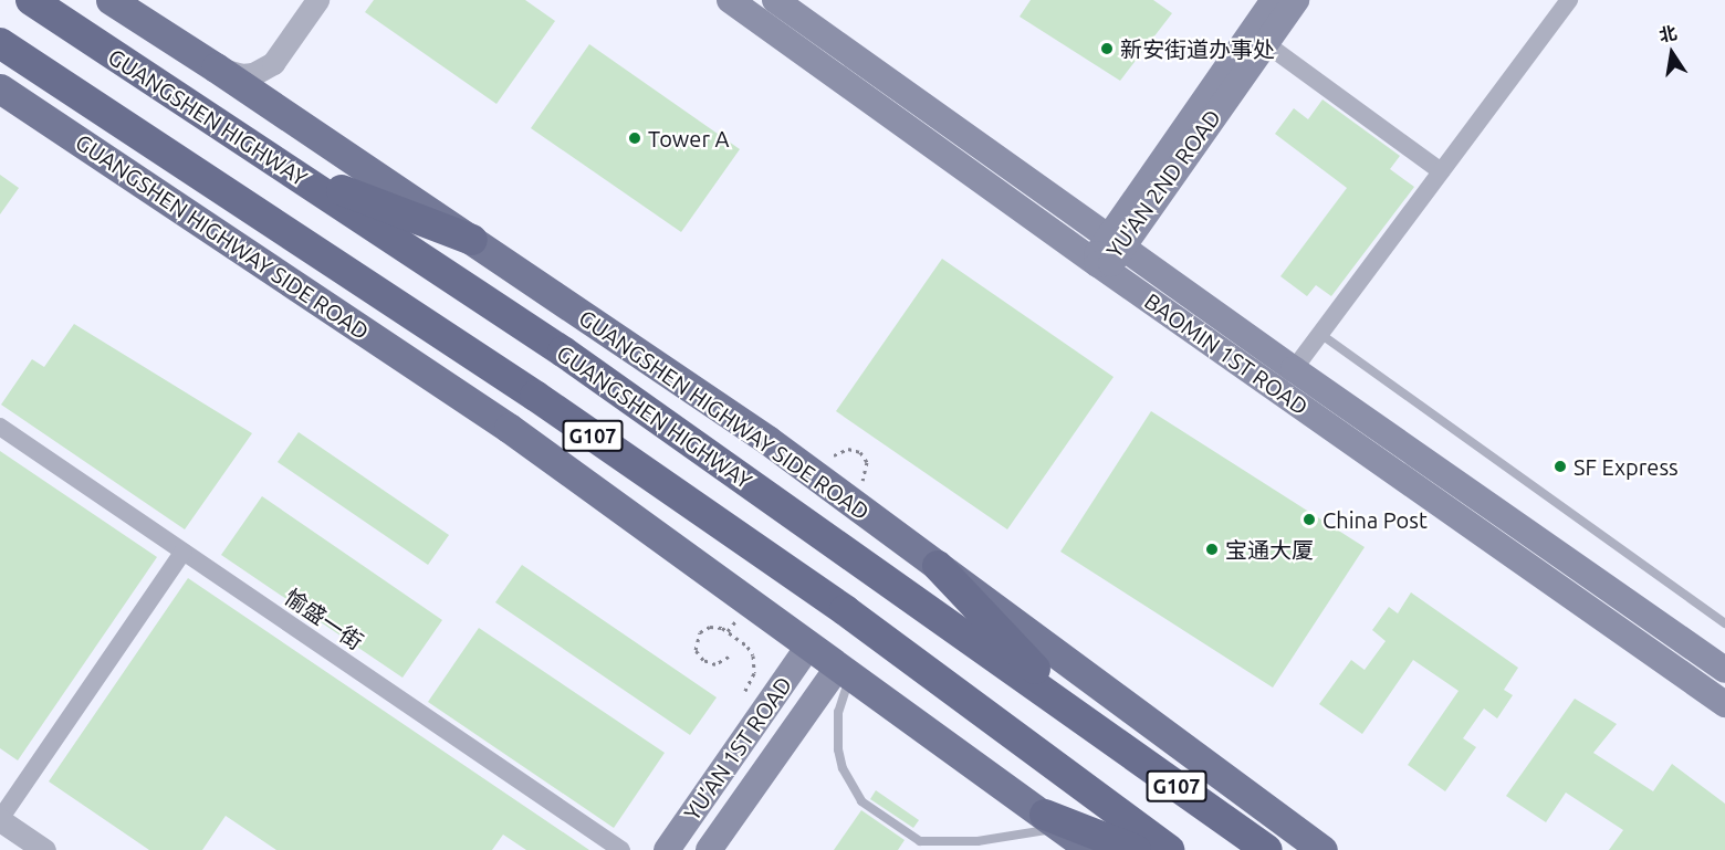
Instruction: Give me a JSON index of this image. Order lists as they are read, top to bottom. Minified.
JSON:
{"streets":{"highway":["GUANGSHEN HIGHWAY","G107"],"main road":["YU'AN 2ND ROAD","GUANGSHEN HIGHWAY SIDE ROAD","BAOMIN 1ST ROAD","YU’AN 1ST ROAD"],"street":["愉盛一街"]},"crossings":[["YU'AN 2ND ROAD","BAOMIN 1ST ROAD"],["GUANGSHEN HIGHWAY SIDE ROAD","YU’AN 1ST ROAD"]],"places":["新安街道办事处","Tower A","SF Express","China Post","宝通大厦"],"north":"top"}
